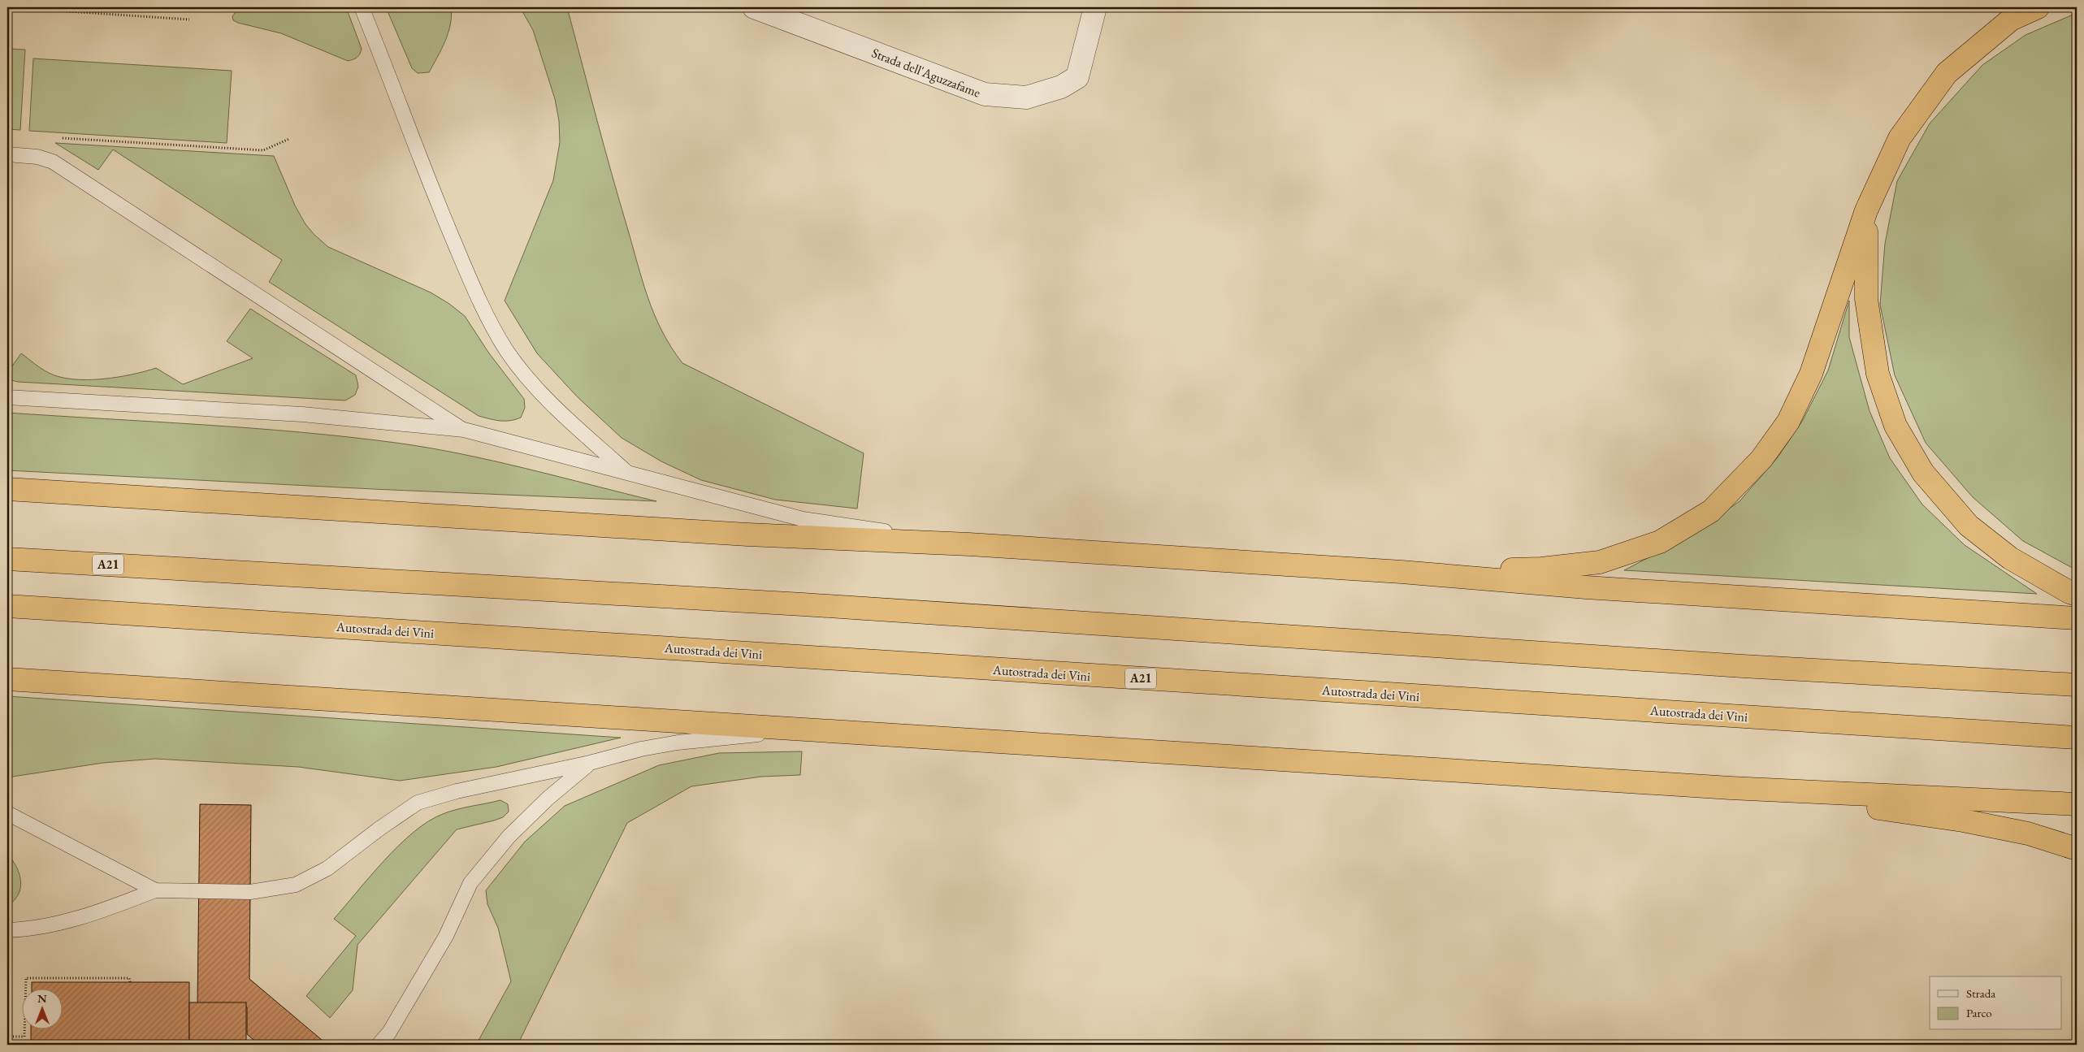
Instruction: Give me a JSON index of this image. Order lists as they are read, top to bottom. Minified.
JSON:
{"streets":{"highway":["A21","Autostrada dei Vini"],"street":["Strada dell'Aguzzafame"]},"legend":["Strada","Parco"],"north":"top"}
